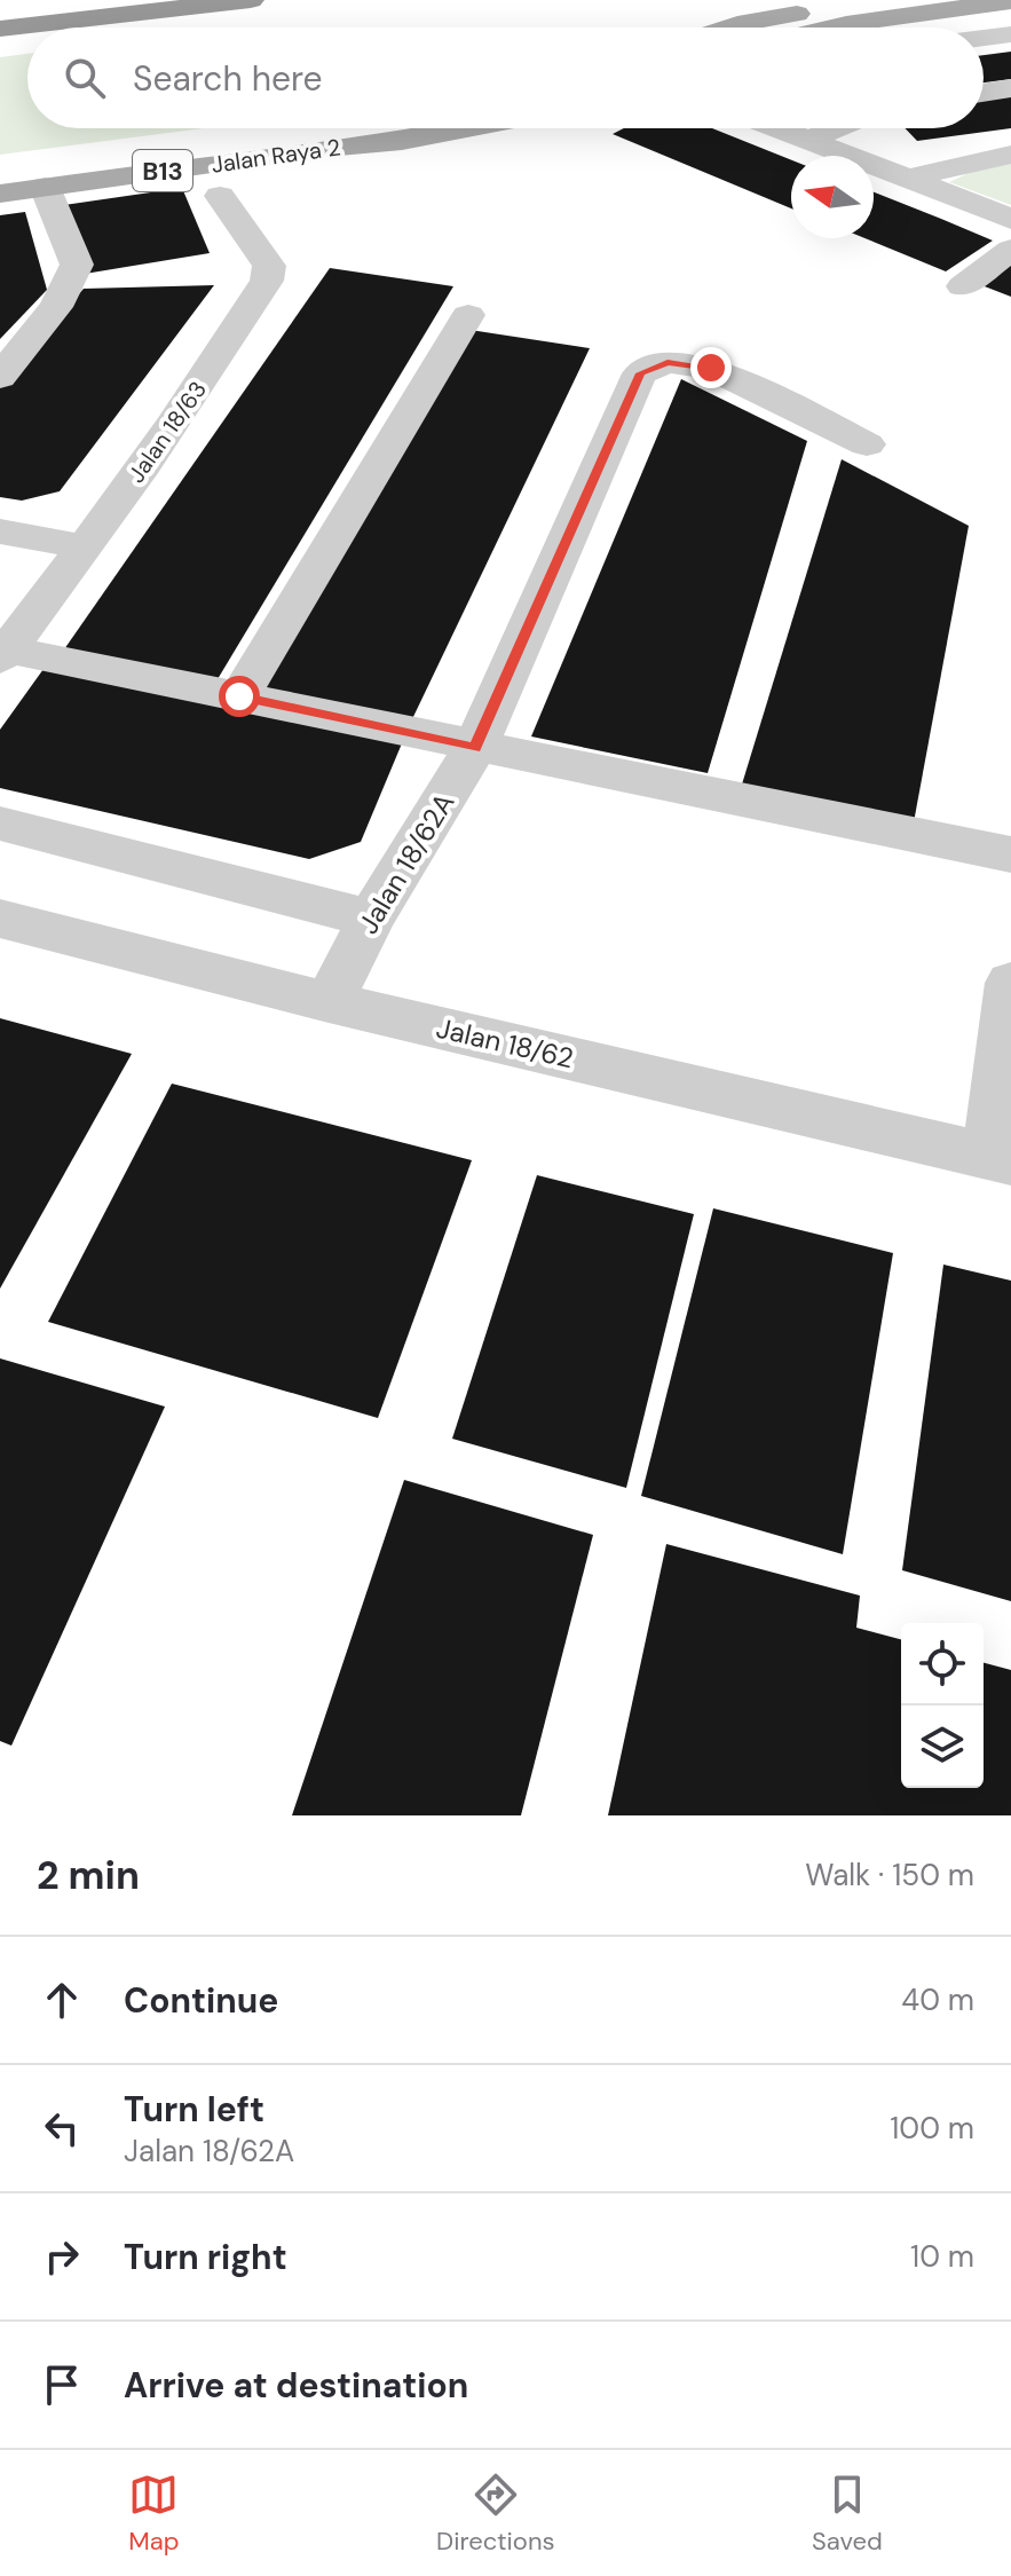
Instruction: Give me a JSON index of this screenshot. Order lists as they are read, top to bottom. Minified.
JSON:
{"streets":{"main road":["Jalan Raya 2","B13"],"street":["Jalan 18/63","Jalan 18/62A","Jalan 18/62"]},"crossings":[["Jalan 18/62A","Jalan 18/62"]],"north":"left","page":{"search":"Search here","heading":["2 min","Walk · 150 m"],"list":[["Continue","40 m"],["Turn left","Jalan 18/62A","100 m"],["Turn right","10 m"],"Arrive at destination"],"nav":["Map","Directions","Saved"]}}
